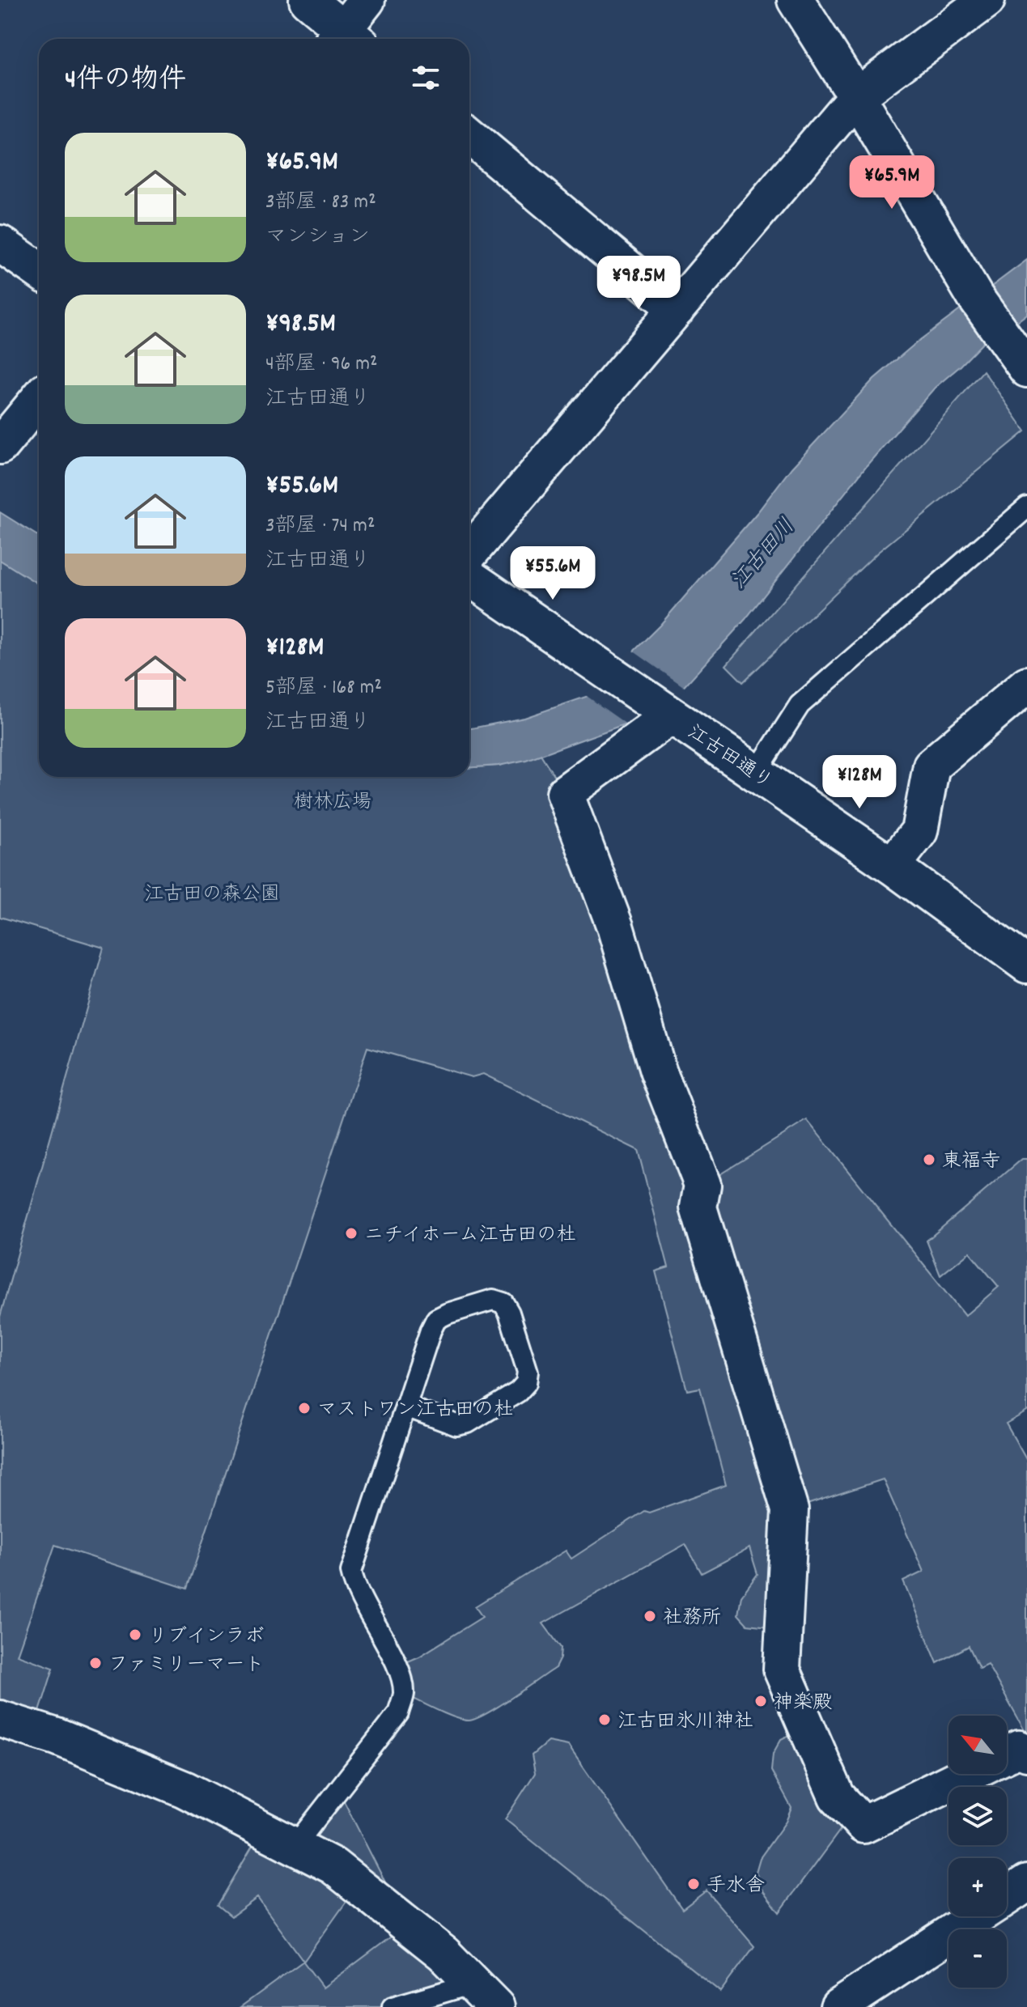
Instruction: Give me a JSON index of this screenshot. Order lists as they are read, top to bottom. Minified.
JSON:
{"streets":{"street":["江古田通り"]},"water":["江古田川"],"parks":["樹林広場","江古田の森公園"],"places":["東福寺","ニチイホーム江古田の杜","マストワン江古田の杜","社務所","リブインラボ","ファミリーマート","神楽殿","江古田氷川神社","手水舎"],"north":"top left","page":{"heading":"4件の物件","list":[{"name":"¥65.9M","note":"3部屋 · 83 m² · マンション"},{"name":"¥98.5M","note":"4部屋 · 96 m² · 江古田通り"},{"name":"¥55.6M","note":"3部屋 · 74 m² · 江古田通り"},{"name":"¥128M","note":"5部屋 · 168 m² · 江古田通り"}],"price":["¥65.9M","¥98.5M","¥55.6M","¥128M"],"map_buttons":["+","−"]}}
